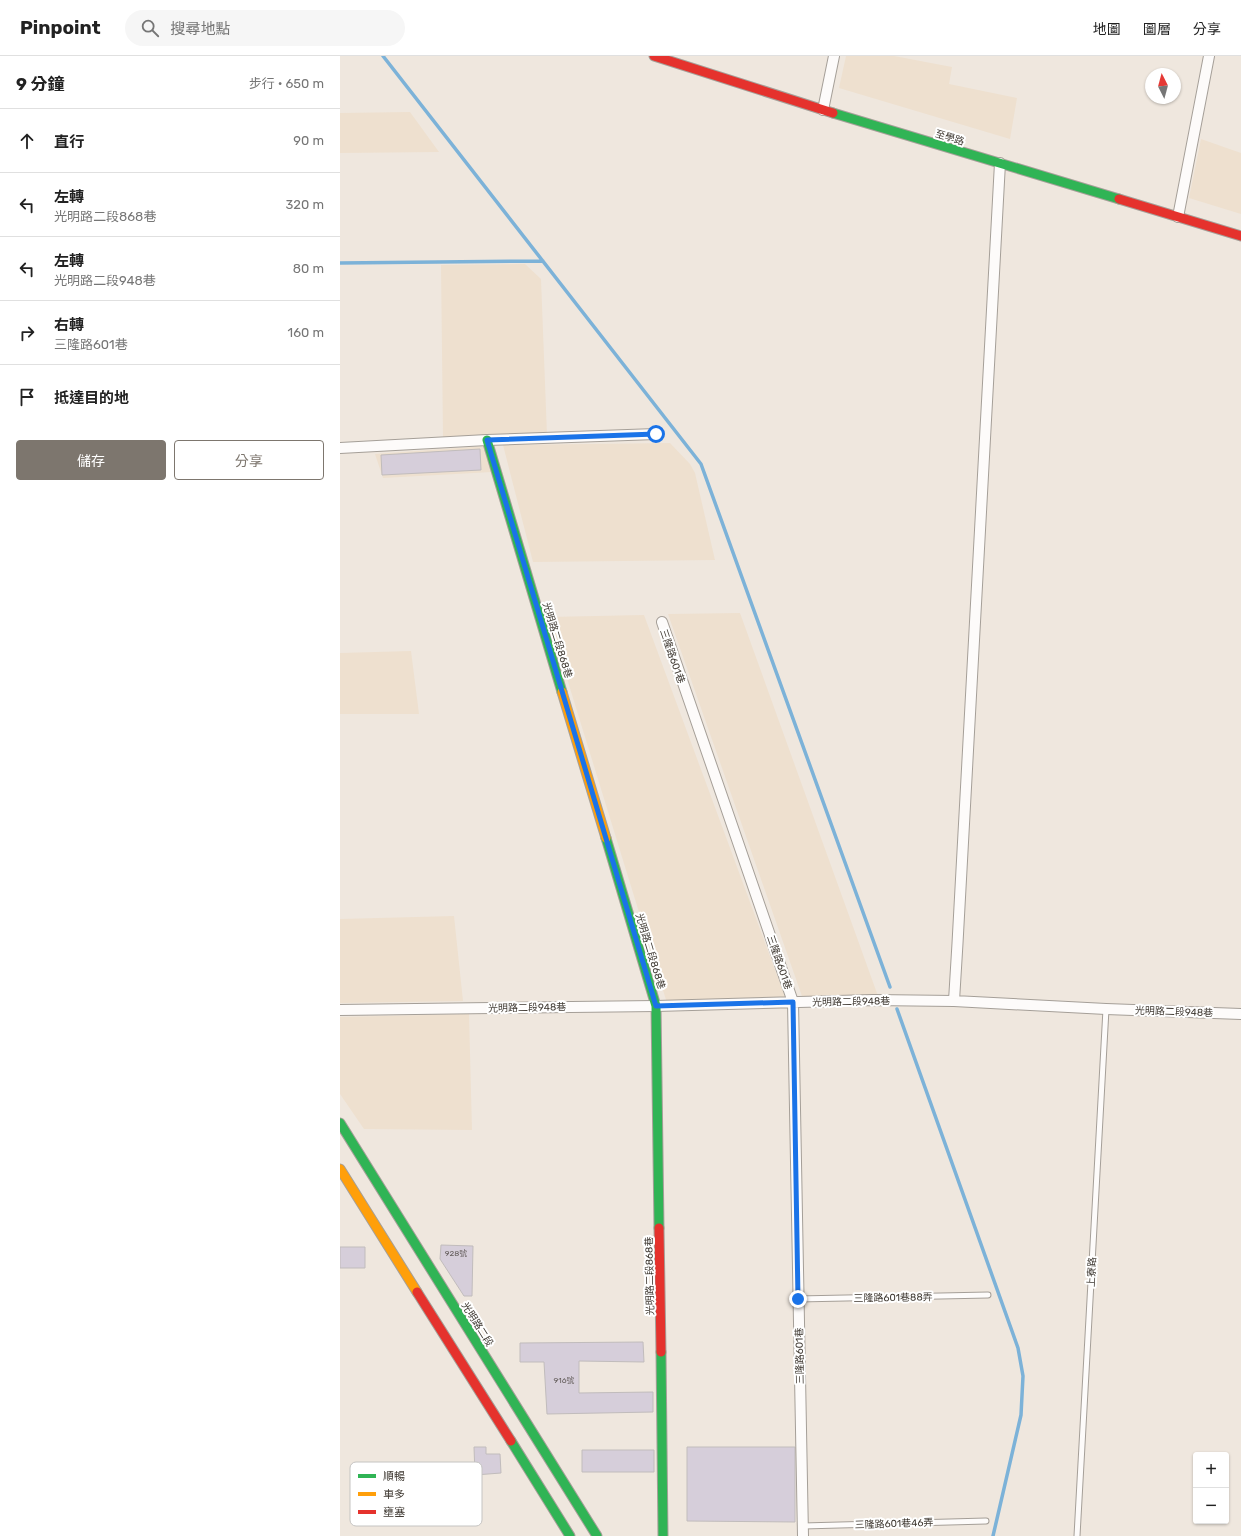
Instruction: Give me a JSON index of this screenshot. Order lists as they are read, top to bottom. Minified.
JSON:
{"streets":{"street":["至學路","光明路二段868巷","三隆路601巷","光明路二段948巷","光明路二段"],"lane":["上寮路","三隆路601巷88弄","三隆路601巷46弄"]},"crossings":[["光明路二段868巷","光明路二段948巷"],["三隆路601巷","光明路二段948巷"],["三隆路601巷","三隆路601巷88弄"],["三隆路601巷","三隆路601巷46弄"],["光明路二段948巷","上寮路"]],"house_numbers":["928號","916號"],"legend":["順暢","車多","壅塞"],"north":"top","page":{"header":"Pinpoint","search":"搜尋地點","nav":["地圖","圖層","分享"],"heading":["9 分鐘","步行 · 650 m"],"list":[["直行","90 m"],["左轉","光明路二段868巷","320 m"],["左轉","光明路二段948巷","80 m"],["右轉","三隆路601巷","160 m"],"抵達目的地"],"buttons":["儲存","分享"],"map_buttons":["+","−"]}}
